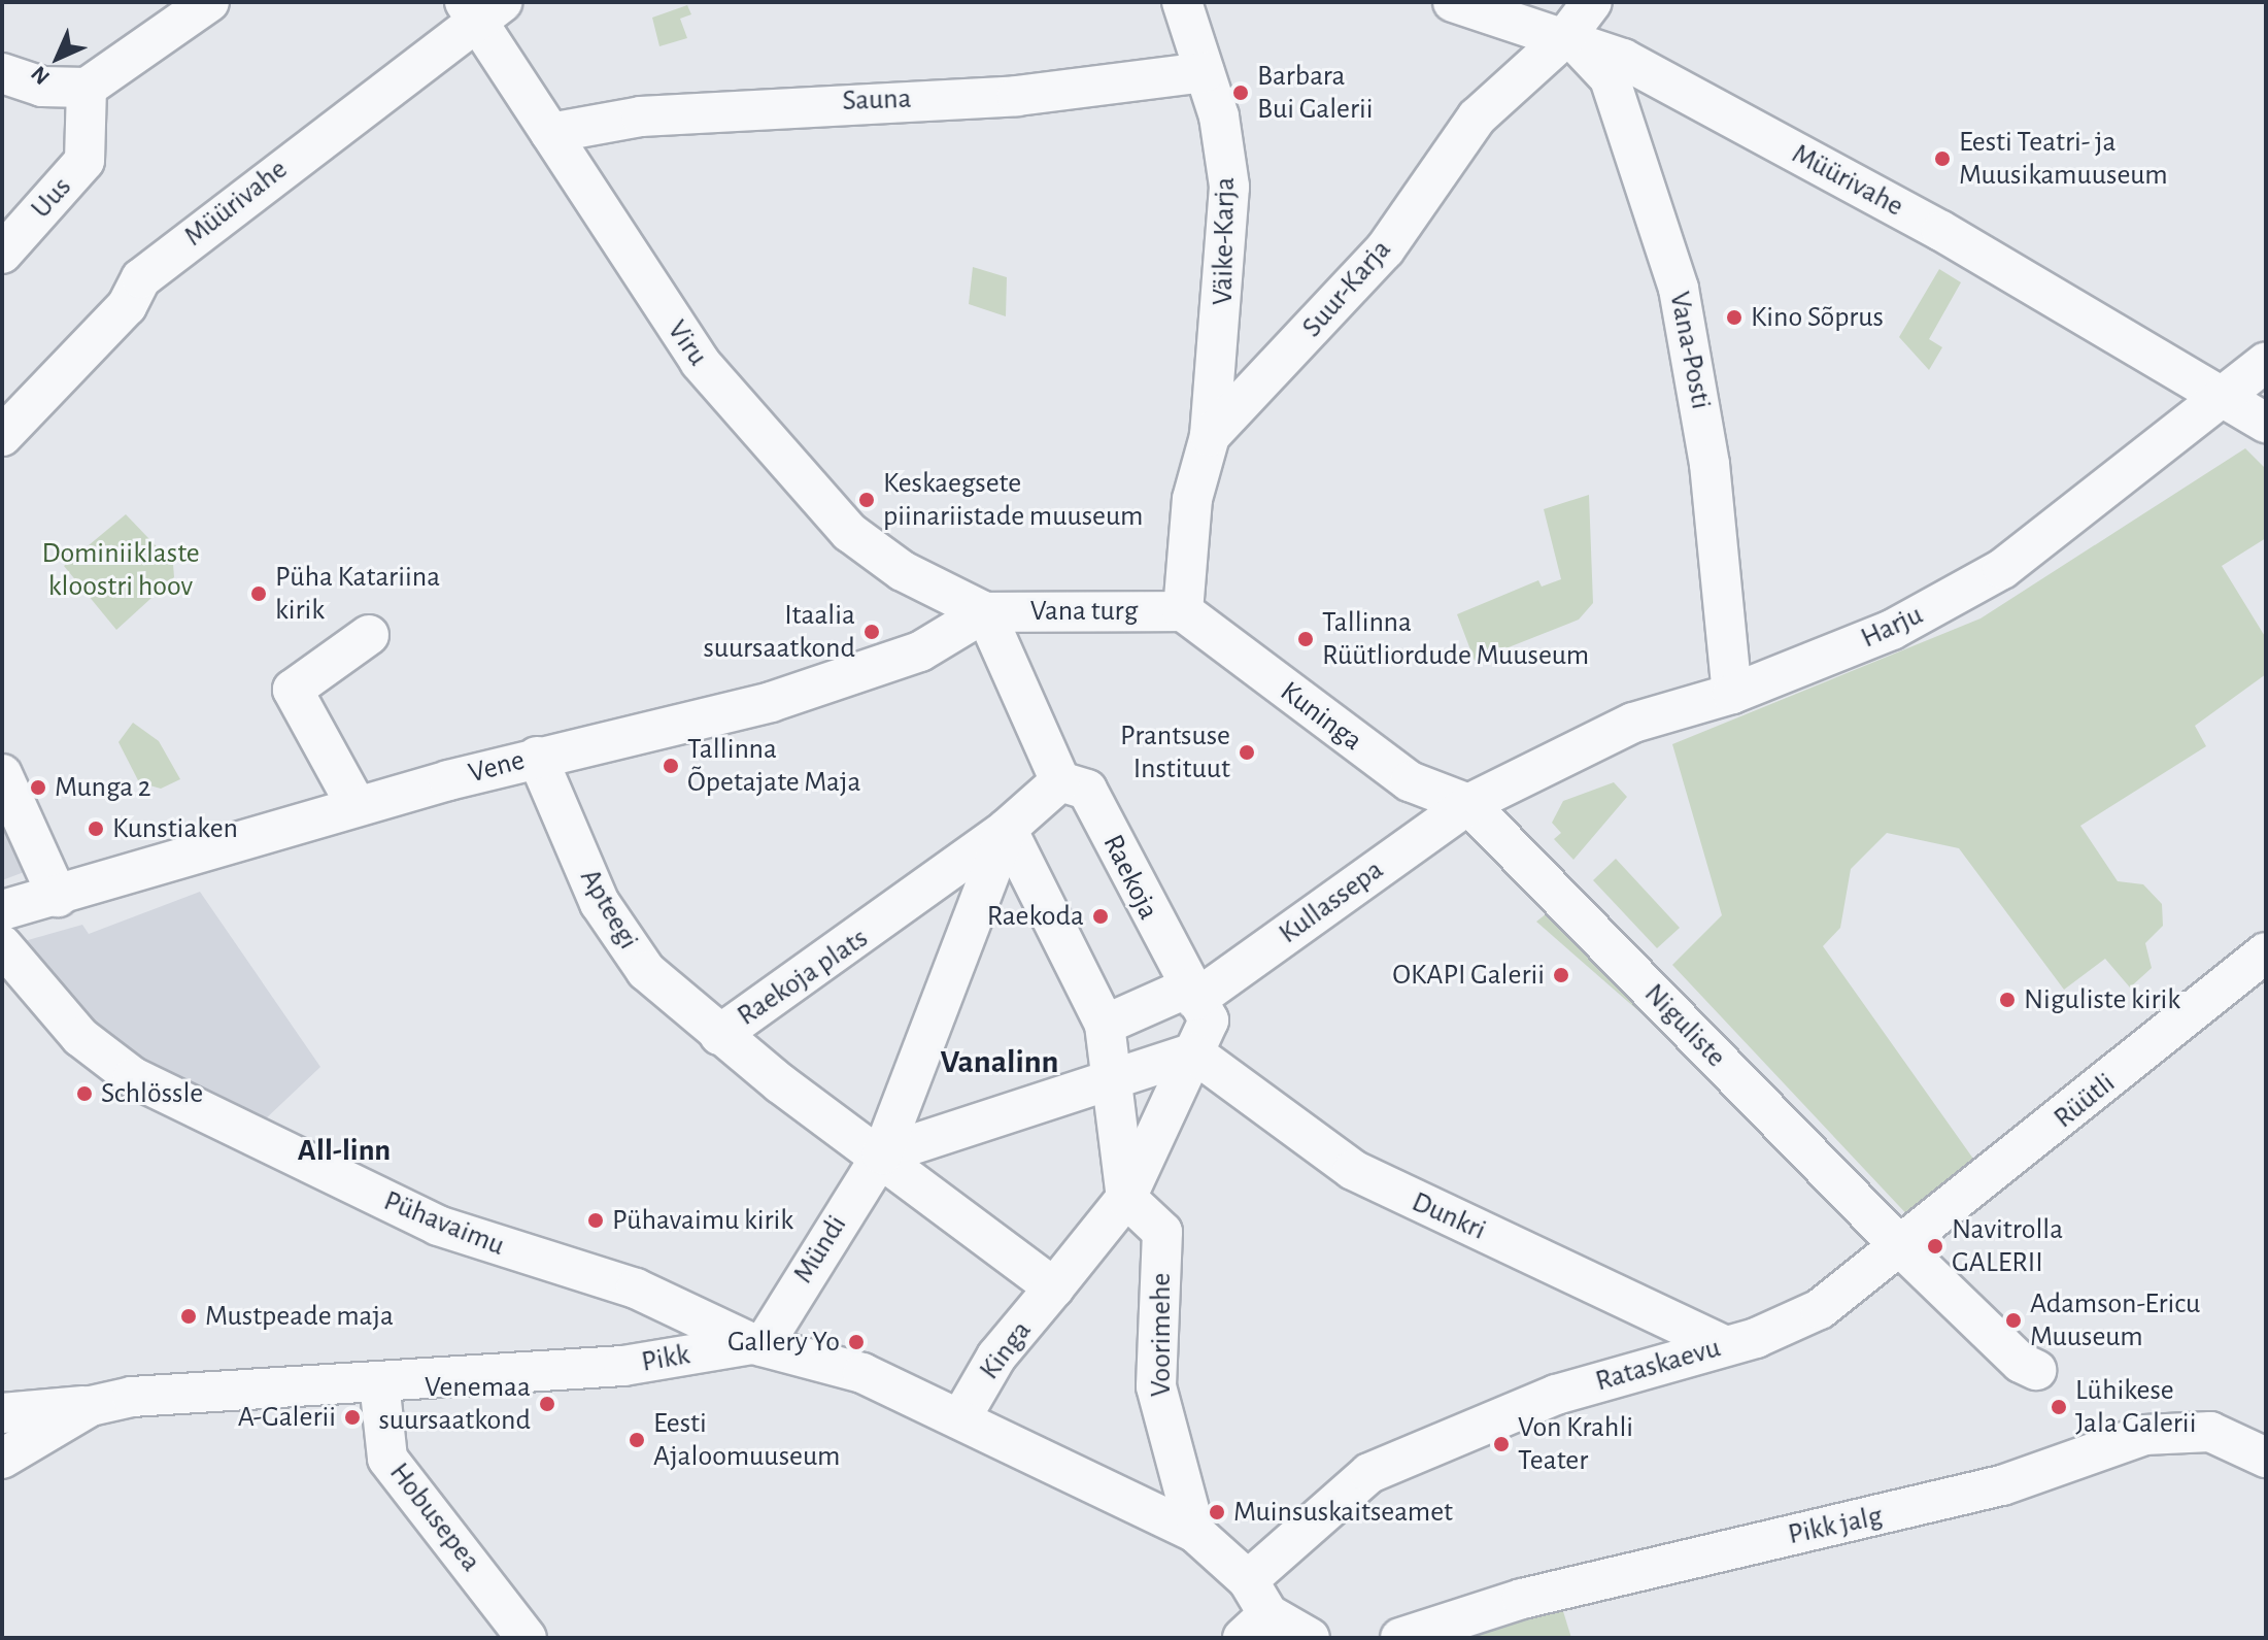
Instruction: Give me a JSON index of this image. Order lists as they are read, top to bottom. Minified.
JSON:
{"streets":{"street":["Sauna","Müürivahe","Uus","Väike-Karja","Suur-Karja","Viru","Vana-Posti","Vana turg","Harju","Kuninga","Vene","Raekoja","Kullassepa","Apteegi","Raekoja plats","Niguliste","Rüütli","Dunkri","Pühavaimu","Mündi","Voorimehe","Kinga","Pikk","Rataskaevu","Hobusepea","Pikk jalg"]},"crossings":[["Sauna","Väike-Karja"],["Sauna","Viru"],["Müürivahe","Suur-Karja"],["Müürivahe","Viru"],["Müürivahe","Vana-Posti"],["Müürivahe","Harju"],["Väike-Karja","Suur-Karja"],["Suur-Karja","Vana-Posti"],["Suur-Karja","Vana turg"],["Suur-Karja","Kuninga"],["Viru","Vana turg"],["Viru","Vene"],["Vana-Posti","Harju"],["Vana turg","Kuninga"],["Vana turg","Vene"],["Harju","Kuninga"],["Harju","Kullassepa"],["Harju","Niguliste"],["Kuninga","Kullassepa"],["Kuninga","Niguliste"],["Vene","Apteegi"],["Raekoja","Kullassepa"],["Raekoja","Raekoja plats"],["Kullassepa","Niguliste"],["Apteegi","Raekoja plats"],["Raekoja plats","Mündi"],["Raekoja plats","Kinga"],["Niguliste","Rüütli"],["Niguliste","Rataskaevu"],["Rüütli","Rataskaevu"],["Dunkri","Rataskaevu"],["Pühavaimu","Mündi"],["Pühavaimu","Pikk"],["Mündi","Pikk"],["Voorimehe","Pikk"],["Kinga","Pikk"],["Pikk","Rataskaevu"],["Pikk","Hobusepea"]],"districts":["Vanalinn","All-linn"],"parks":["Dominiiklaste kloostri hoov"],"places":["Barbara Bui Galerii","Eesti Teatri- ja Muusikamuuseum","Kino Sõprus","Keskaegsete piinariistade muuseum","Püha Katariina kirik","Itaalia suursaatkond","Tallinna Rüütliordude Muuseum","Prantsuse Instituut","Tallinna Õpetajate Maja","Munga 2","Kunstiaken","Raekoda","OKAPI Galerii","Niguliste kirik","Schlössle","Pühavaimu kirik","Navitrolla GALERII","Mustpeade maja","Adamson-Ericu Muuseum","Gallery Yo","Venemaa suursaatkond","Lühikese Jala Galerii","A-Galerii","Eesti Ajaloomuuseum","Von Krahli Teater","Muinsuskaitseamet"],"north":"bottom left"}
